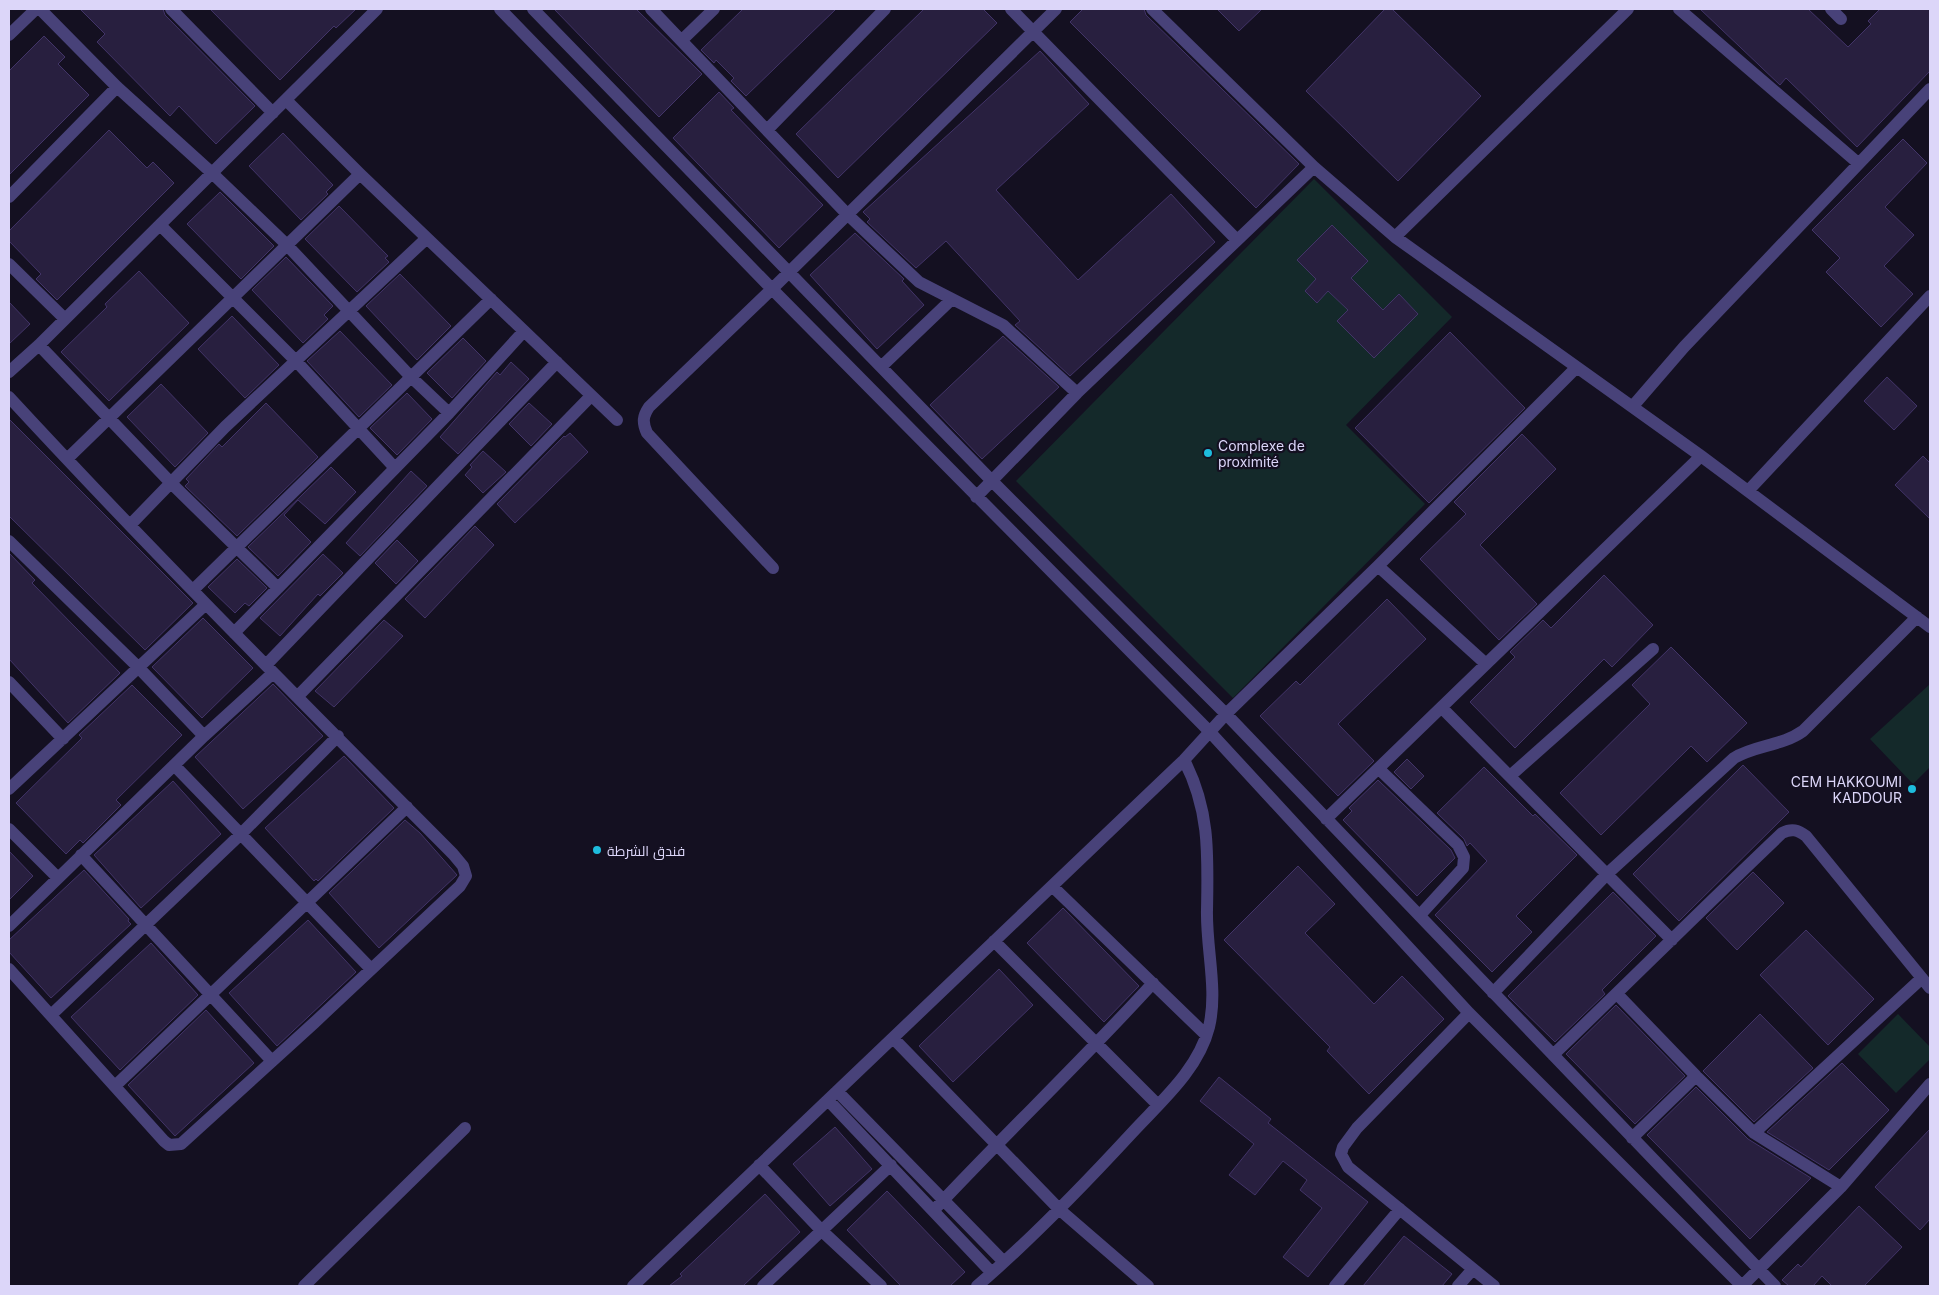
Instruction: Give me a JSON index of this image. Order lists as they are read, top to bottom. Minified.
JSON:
{"places":["Complexe de proximité","CEM HAKKOUMI KADDOUR","فندق الشرطة"]}
